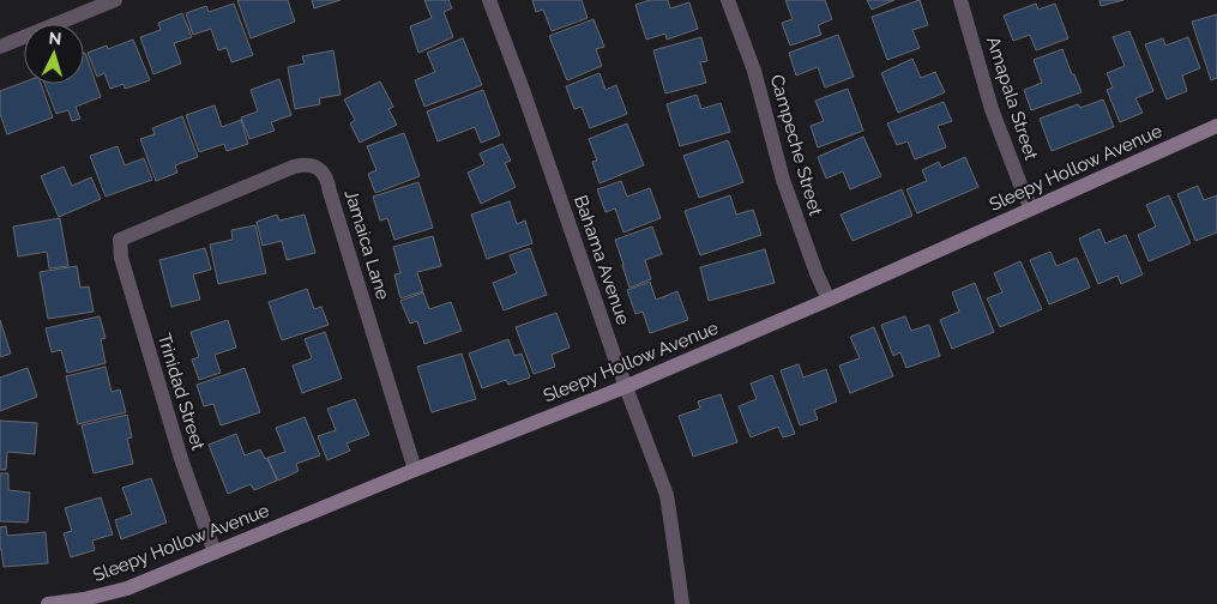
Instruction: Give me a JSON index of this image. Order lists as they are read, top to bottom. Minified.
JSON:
{"streets":{"street":["Amapala Street","Campeche Street","Sleepy Hollow Avenue","Jamaica Lane","Bahama Avenue","Trinidad Street"]},"crossings":[["Amapala Street","Sleepy Hollow Avenue"],["Campeche Street","Sleepy Hollow Avenue"],["Sleepy Hollow Avenue","Jamaica Lane"],["Sleepy Hollow Avenue","Bahama Avenue"],["Sleepy Hollow Avenue","Trinidad Street"],["Jamaica Lane","Trinidad Street"]],"north":"top"}
